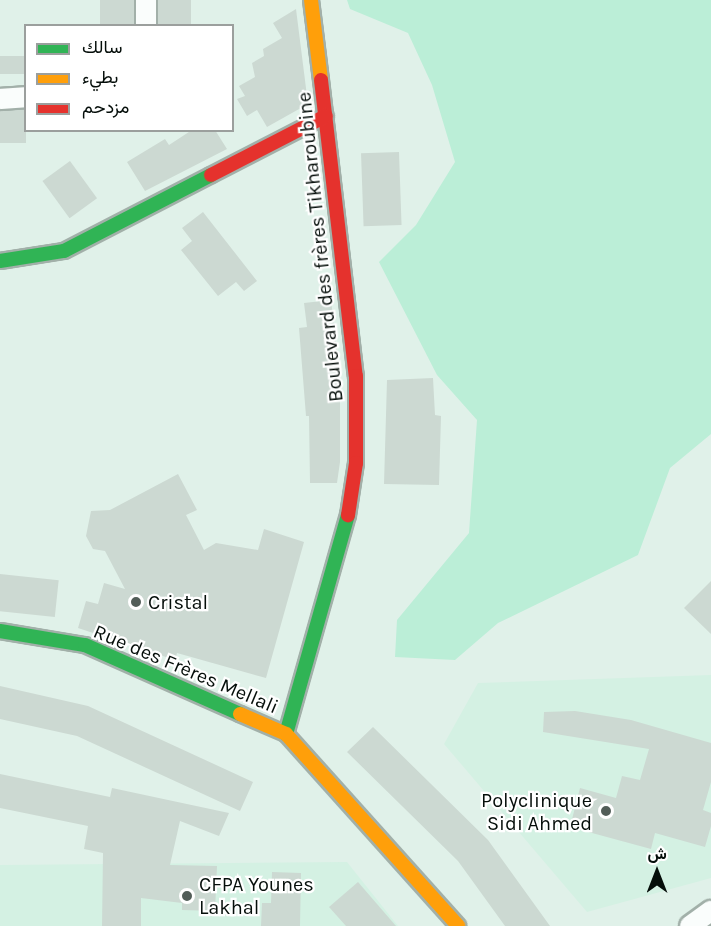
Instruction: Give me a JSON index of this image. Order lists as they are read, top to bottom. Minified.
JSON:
{"streets":{"street":["Boulevard des frères Tikharoubine","Rue des Frères Mellali"]},"crossings":[["Boulevard des frères Tikharoubine","Rue des Frères Mellali"]],"places":["Cristal","Polyclinique Sidi Ahmed","CFPA Younes Lakhal"],"legend":["سالك","بطيء","مزدحم"],"north":"top"}
